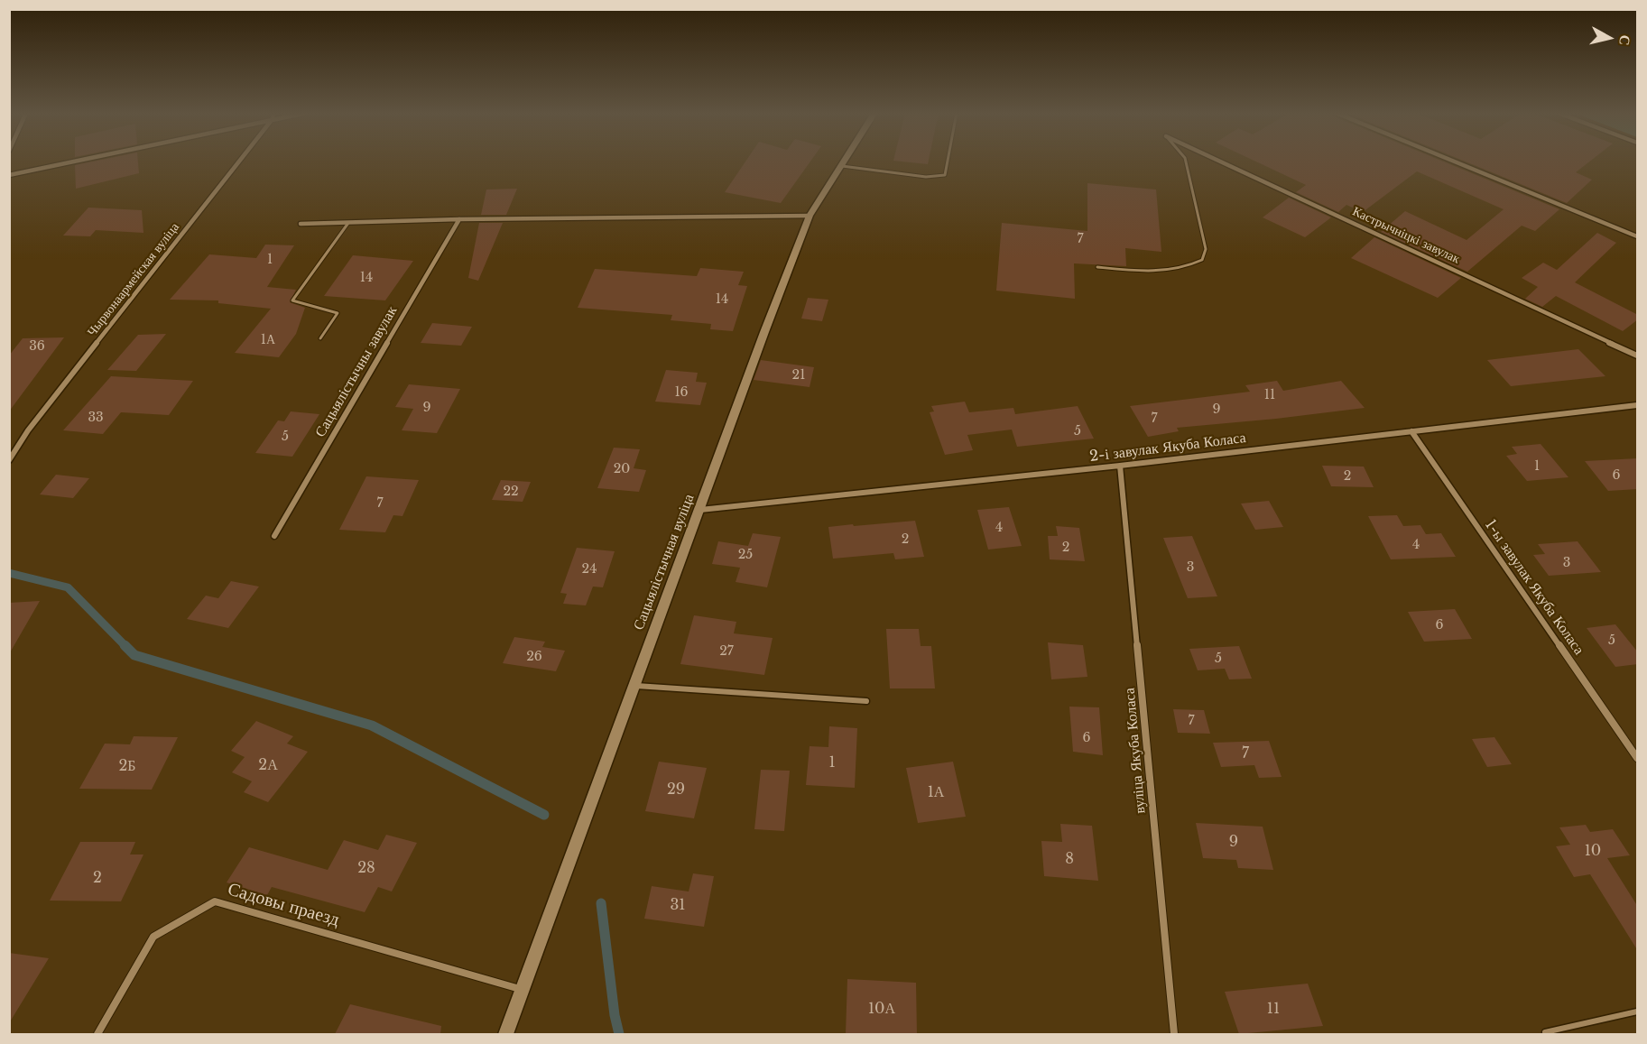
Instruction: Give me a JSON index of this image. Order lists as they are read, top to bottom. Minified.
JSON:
{"streets":{"main road":["Сацыялістычная вуліца"],"street":["Кастрычніцкі завулак","Чырвонаармейская вуліца","Сацыялістычны завулак","2-і завулак Якуба Коласа","1-ы завулак Якуба Коласа","вуліца Якуба Коласа","Садовы праезд"]},"crossings":[["2-і завулак Якуба Коласа","Сацыялістычная вуліца"],["2-і завулак Якуба Коласа","1-ы завулак Якуба Коласа"],["2-і завулак Якуба Коласа","вуліца Якуба Коласа"],["Сацыялістычная вуліца","Садовы праезд"]],"house_numbers":["7","1","14","14","1А","36","21","16","11","9","9","33","7","5","5","1","20","6","2","22","7","4","2","4","2","25","3","3","24","6","5","27","26","5","7","6","7","1","2А","2Б","29","1А","9","10","8","28","2","31","10А","11"],"north":"right"}
